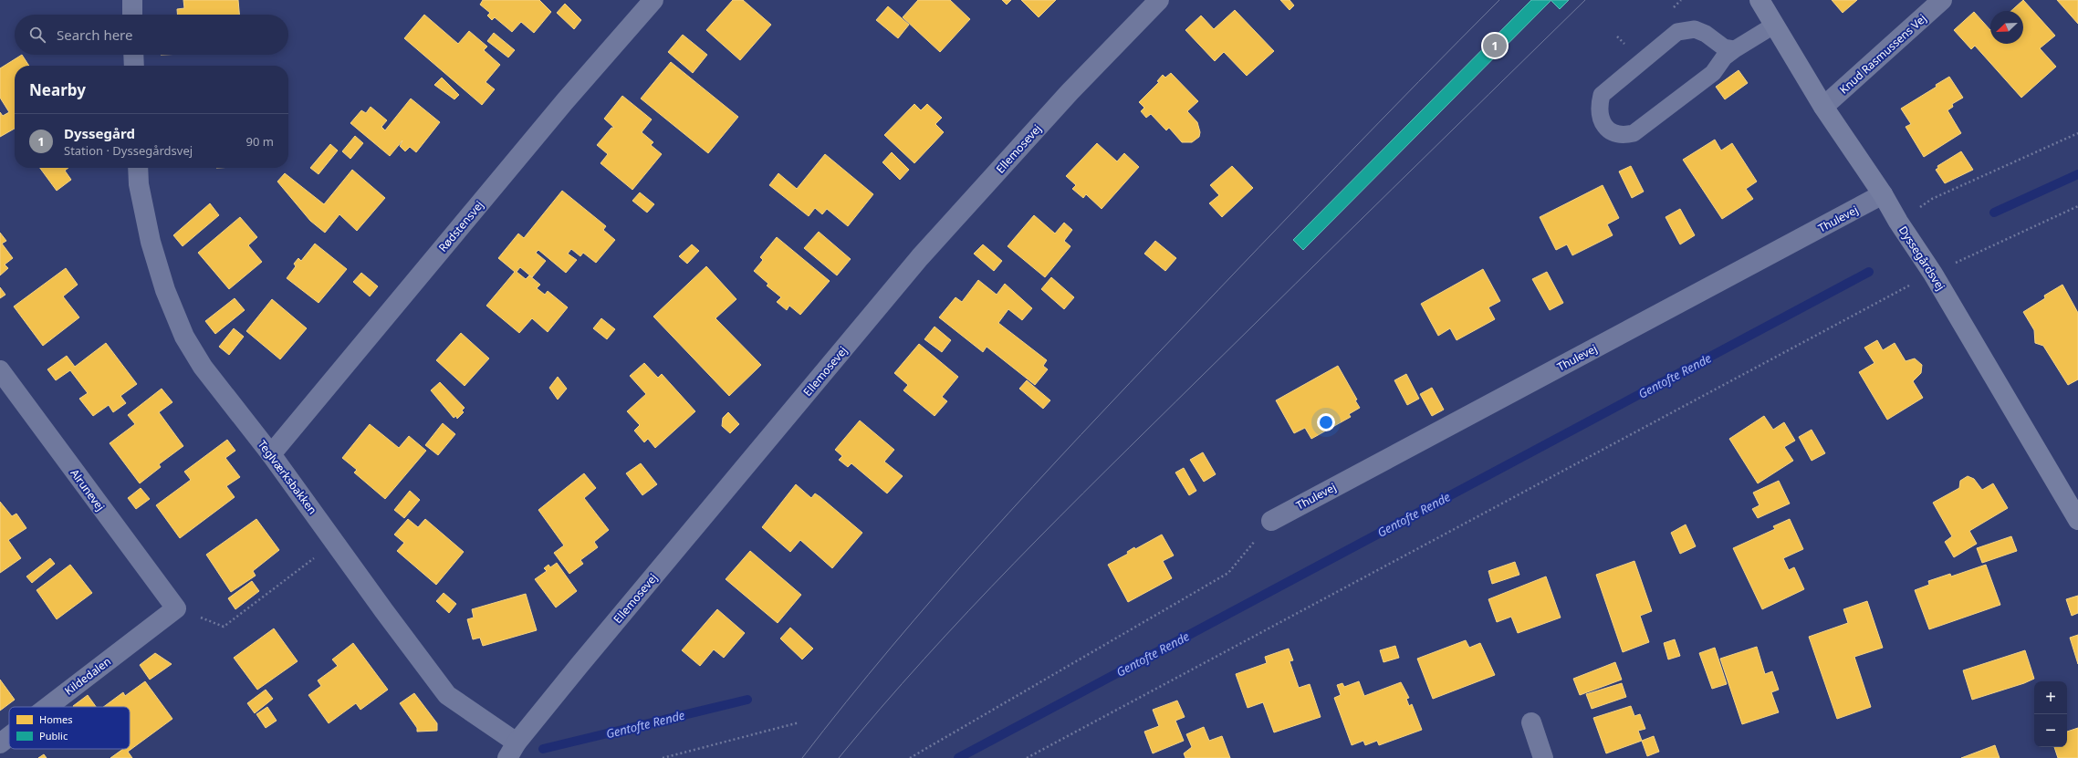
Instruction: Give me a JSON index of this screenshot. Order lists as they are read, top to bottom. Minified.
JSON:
{"streets":{"street":["Knud Rasmussens Vej","Ellemosevej","Thulevej","Rødstensvej","Dyssegårdsvej","Teglværksbakken","Alrunevej","Kildedalen"]},"crossings":[["Knud Rasmussens Vej","Dyssegårdsvej"],["Ellemosevej","Teglværksbakken"],["Thulevej","Dyssegårdsvej"],["Rødstensvej","Teglværksbakken"],["Alrunevej","Kildedalen"]],"water":["Gentofte Rende"],"legend":["Homes","Public"],"north":"bottom left","page":{"search":"Search here","pins":"1","heading":"Nearby","list":[{"mark":"1","name":"Dyssegård","note":"Station · Dyssegårdsvej","value":"90 m"}],"map_buttons":["+","−"]}}
